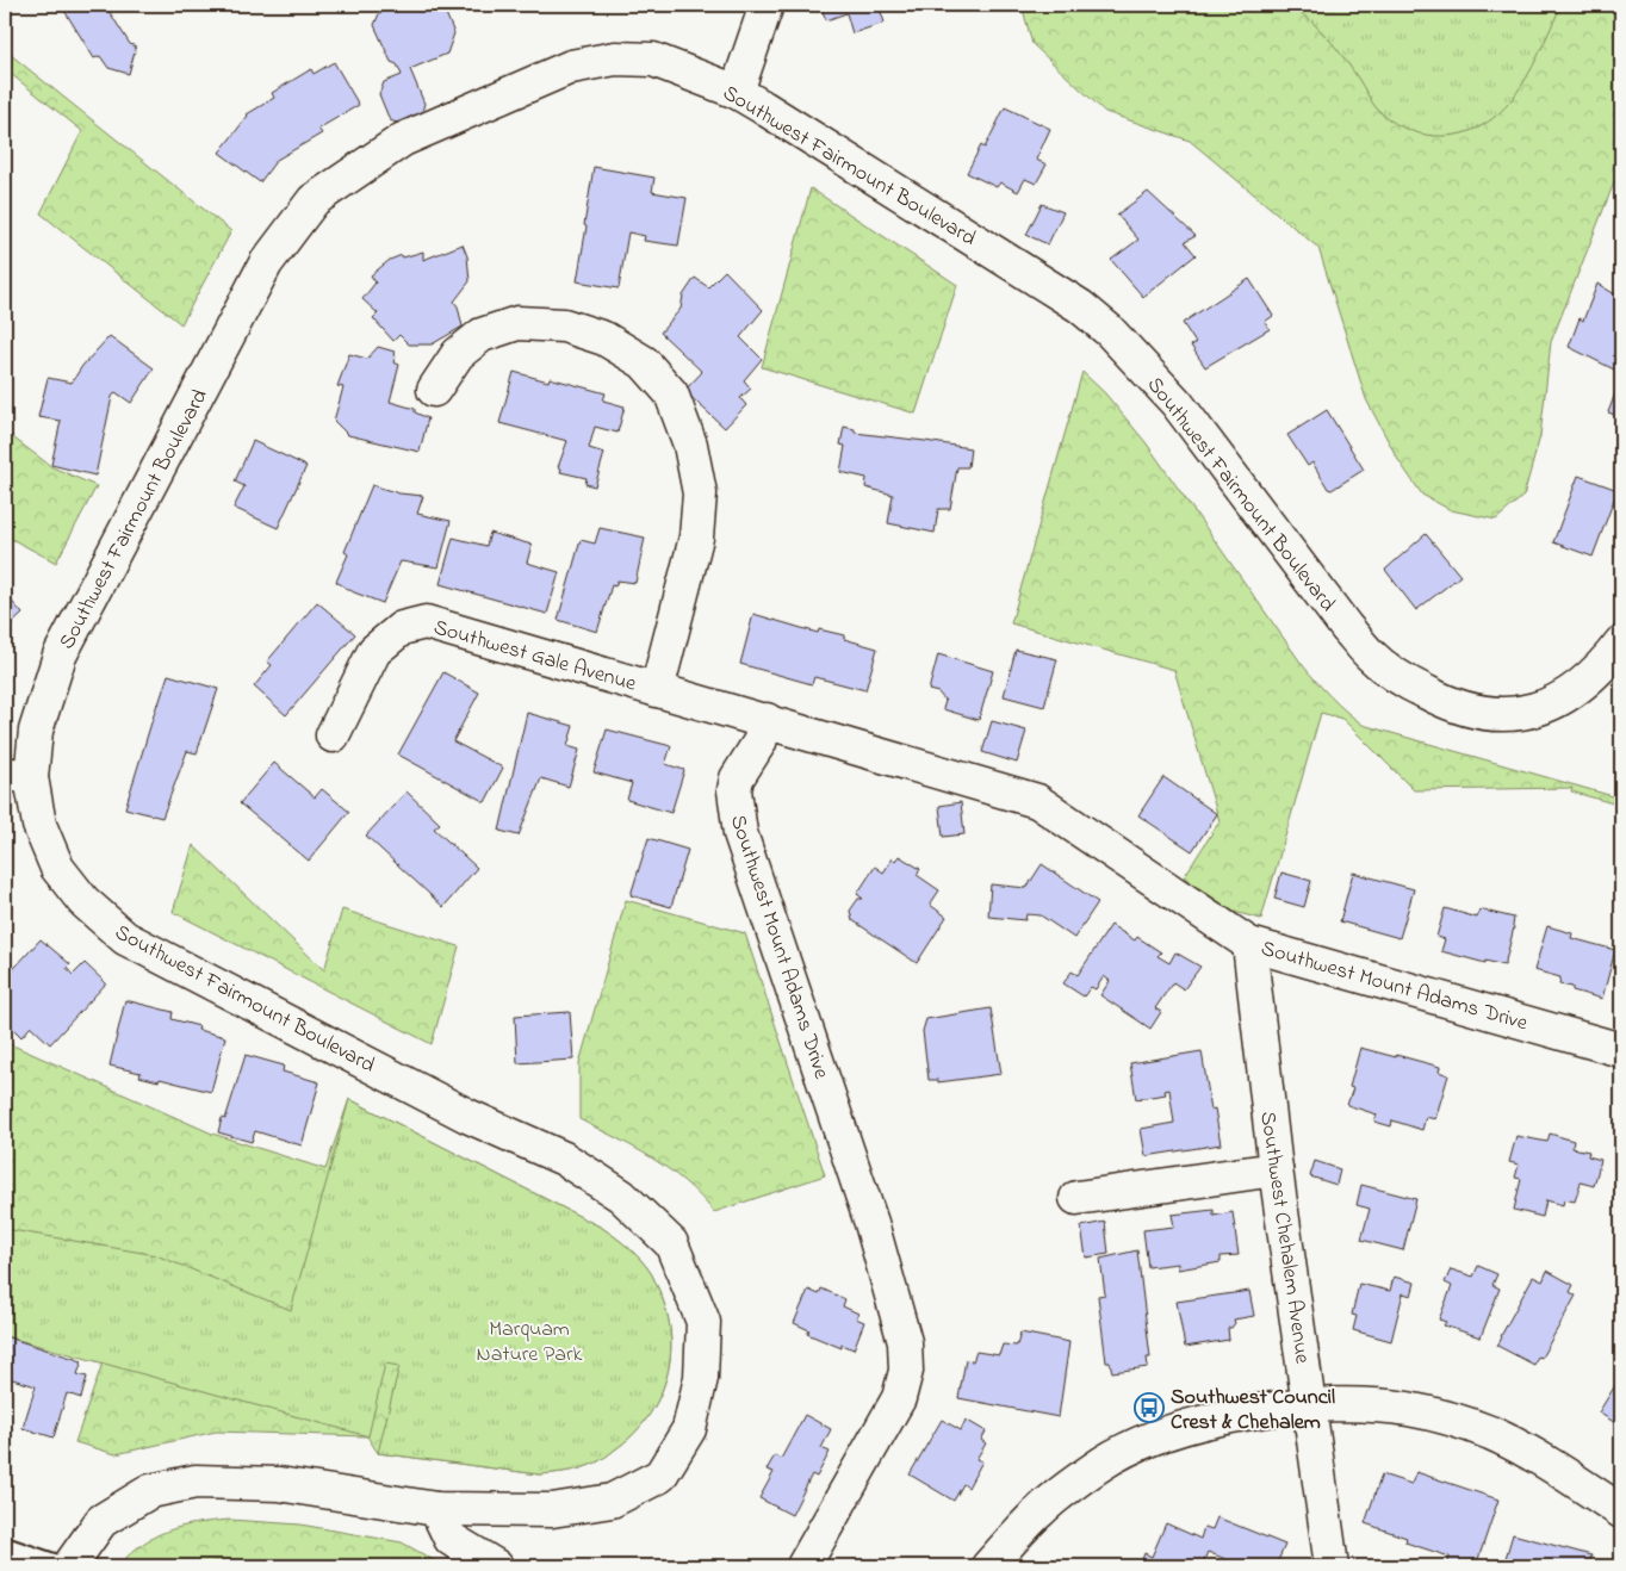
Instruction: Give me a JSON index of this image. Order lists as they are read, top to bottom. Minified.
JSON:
{"streets":{"street":["Southwest Fairmount Boulevard","Southwest Gale Avenue","Southwest Mount Adams Drive","Southwest Chehalem Avenue"]},"crossings":[["Southwest Gale Avenue","Southwest Mount Adams Drive"],["Southwest Mount Adams Drive","Southwest Chehalem Avenue"]],"parks":["Marquam Nature Park"],"places":{"bus stop":["Southwest Council Crest & Chehalem"]}}
